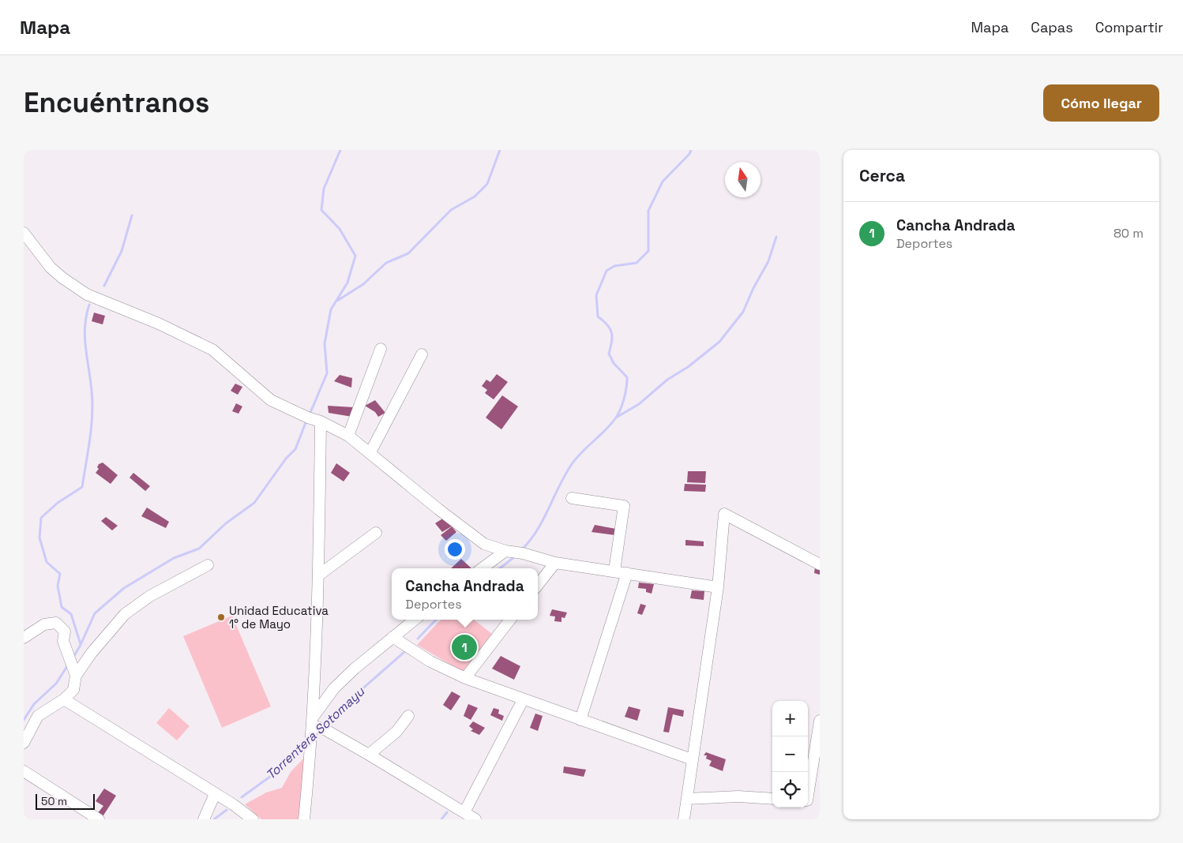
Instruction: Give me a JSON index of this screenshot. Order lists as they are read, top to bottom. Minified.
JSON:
{"water":["Torrentera Sotomayu"],"places":["Unidad Educativa 1° de Mayo"],"scale_bar":"50 m","north":"top","page":{"header":"Mapa","nav":["Mapa","Capas","Compartir"],"buttons":"Cómo llegar","title":"Encuéntranos","heading":"Cerca","list":[{"mark":"1","name":"Cancha Andrada","note":"Deportes","value":"80 m"}],"popup":["Cancha Andrada","Deportes"],"pins":"1","map_buttons":["+","−"],"scale":"50 m"}}
